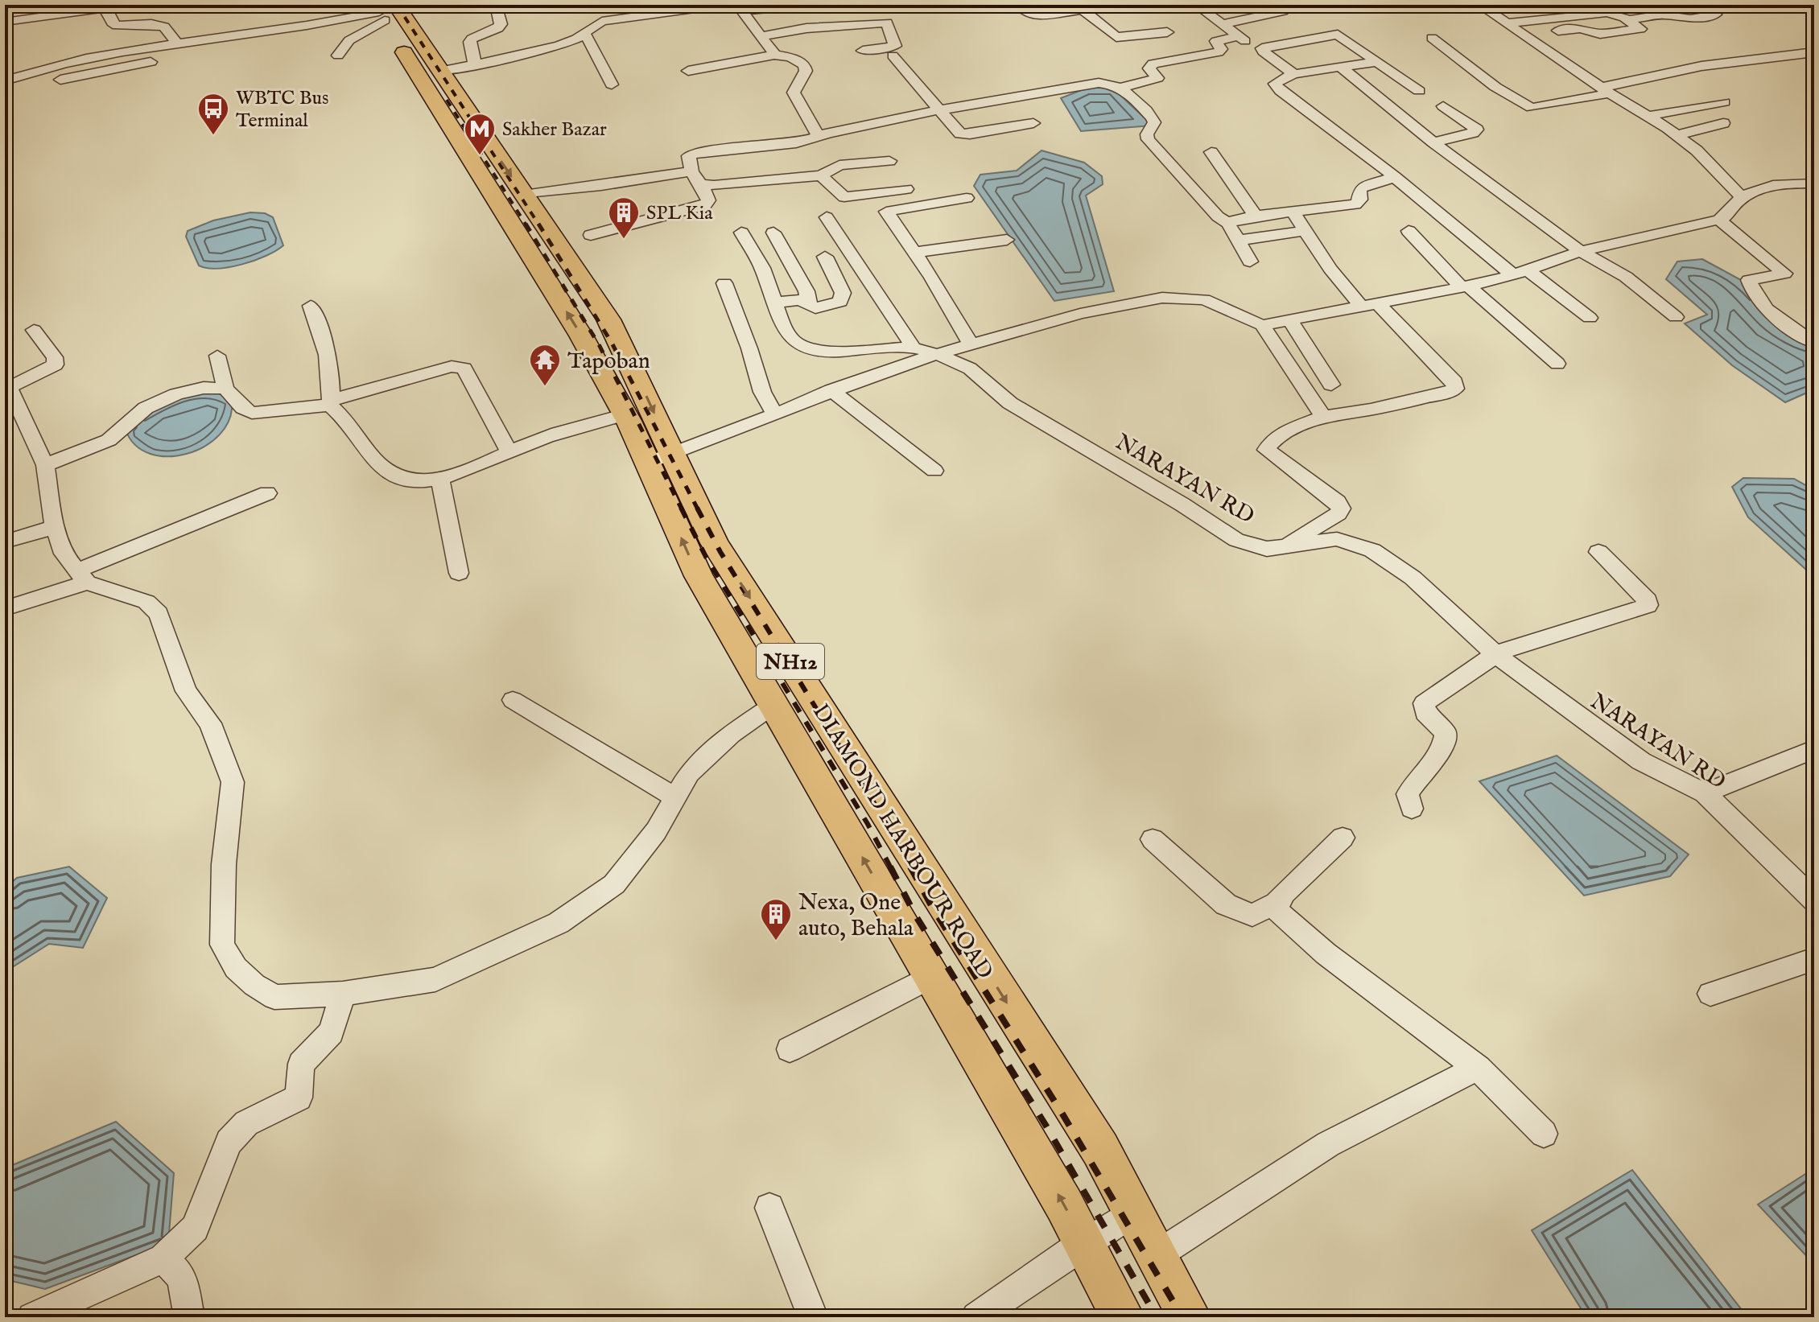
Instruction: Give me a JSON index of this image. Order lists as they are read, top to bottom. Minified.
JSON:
{"streets":{"highway":["NH12","DIAMOND HARBOUR ROAD"],"street":["NARAYAN RD"]},"places":{"bus stop":["WBTC Bus Terminal"],"metro station":["Sakher Bazar"],"building":["SPL Kia","Nexa, One auto, Behala"],"temple":["Tapoban"]}}
